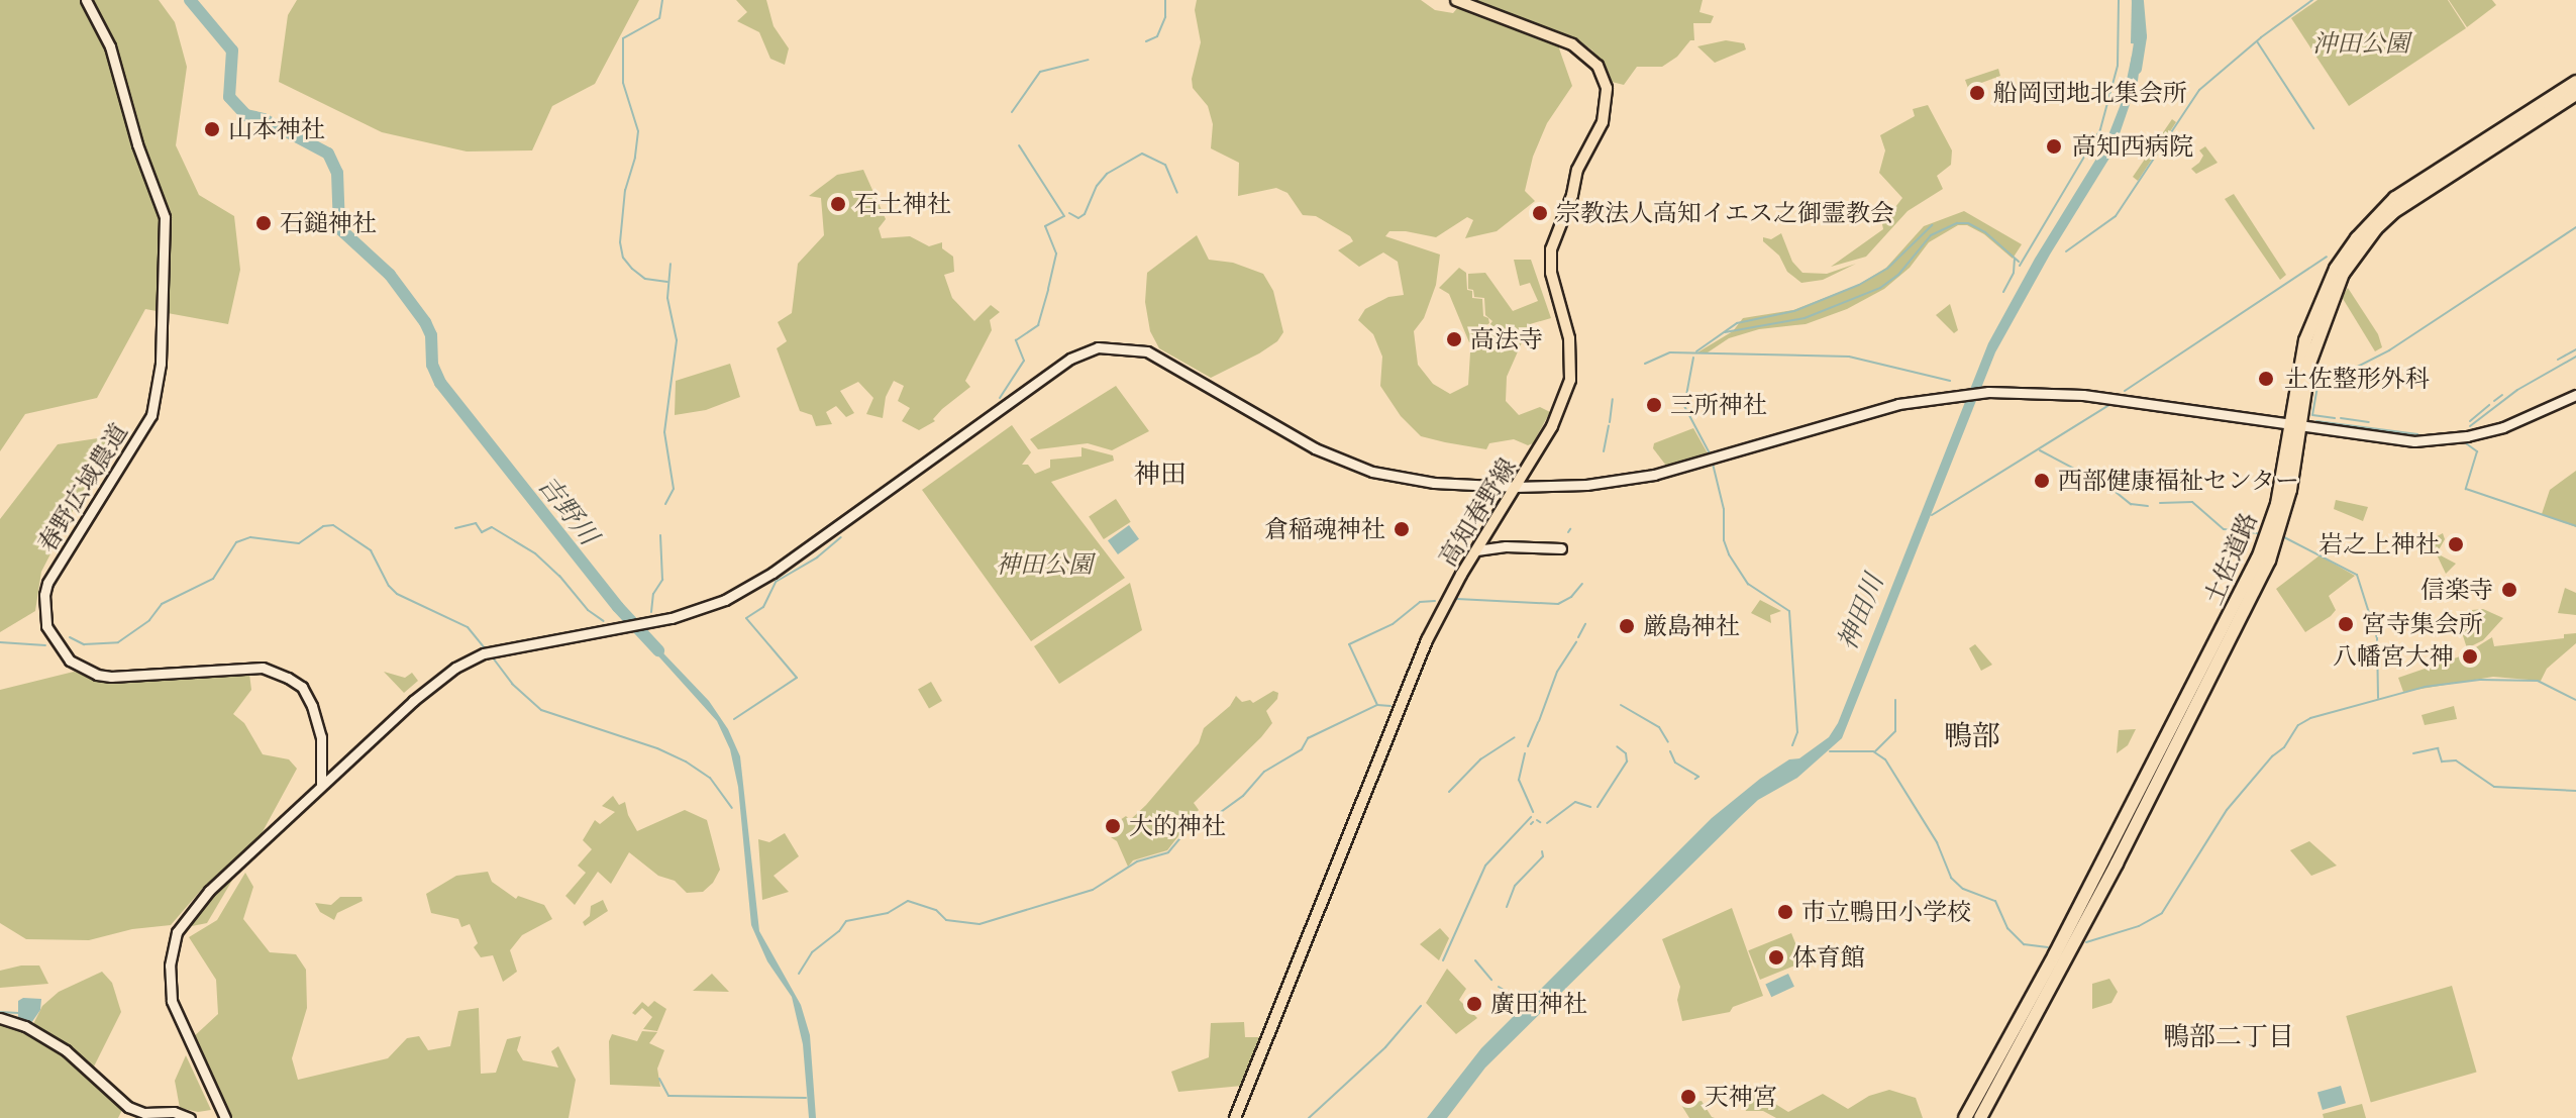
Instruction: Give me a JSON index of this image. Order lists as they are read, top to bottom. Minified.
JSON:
{"streets":{"highway":["土佐道路"],"main road":["高知春野線"],"street":["春野広域農道"]},"districts":["神田","鴨部","鴨部二丁目"],"water":["吉野川","神田川"],"parks":["沖田公園","神田公園"],"places":["船岡団地北集会所","山本神社","高知西病院","石土神社","宗教法人高知イエス之御霊教会","石鎚神社","高法寺","土佐整形外科","三所神社","西部健康福祉センター","倉稲魂神社","岩之上神社","信楽寺","宮寺集会所","厳島神社","八幡宮大神","大的神社","市立鴨田小学校","体育館","廣田神社","天神宮"]}
